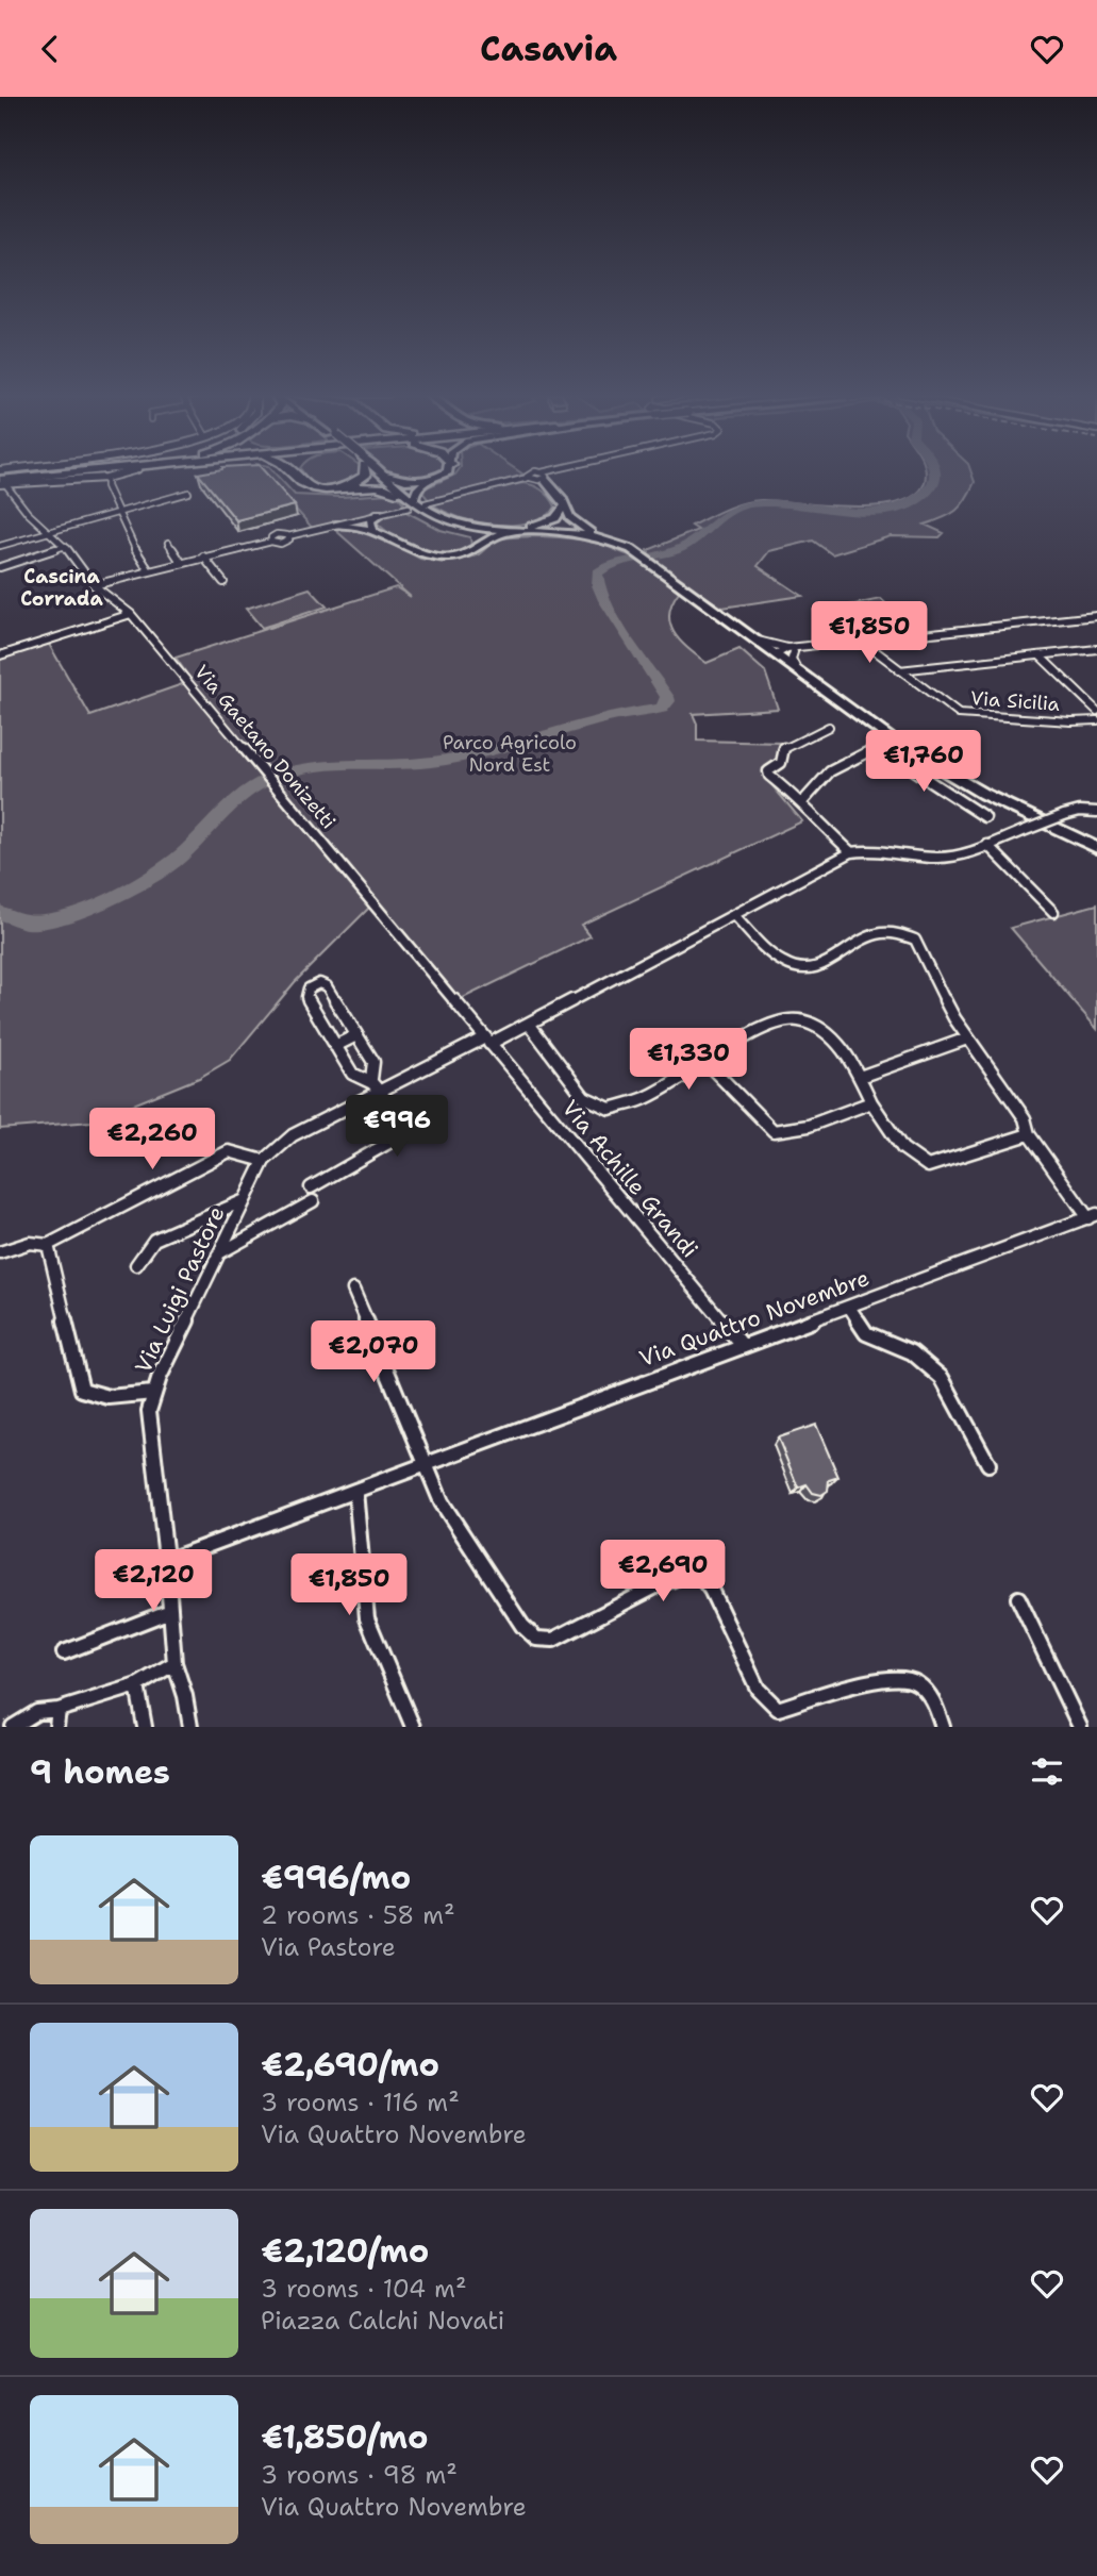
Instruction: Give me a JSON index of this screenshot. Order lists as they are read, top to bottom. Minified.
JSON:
{"streets":{"street":["Via Sicilia","Via Gaetano Donizetti","Via Achille Grandi","Via Luigi Pastore","Via Quattro Novembre"]},"crossings":[["Via Gaetano Donizetti","Via Achille Grandi"],["Via Gaetano Donizetti","Via Luigi Pastore"],["Via Achille Grandi","Via Luigi Pastore"],["Via Achille Grandi","Via Quattro Novembre"],["Via Luigi Pastore","Via Quattro Novembre"]],"districts":["Cascina Corrada"],"parks":["Parco Agricolo Nord Est"],"page":{"header":"Casavia","price":["€1,850","€1,760","€1,330","€996","€2,260","€2,070","€2,690","€2,120","€1,850"],"heading":"9 homes","list":[{"name":"€996/mo","note":"2 rooms · 58 m² · Via Pastore"},{"name":"€2,690/mo","note":"3 rooms · 116 m² · Via Quattro Novembre"},{"name":"€2,120/mo","note":"3 rooms · 104 m² · Piazza Calchi Novati"},{"name":"€1,850/mo","note":"3 rooms · 98 m² · Via Quattro Novembre"}]}}
